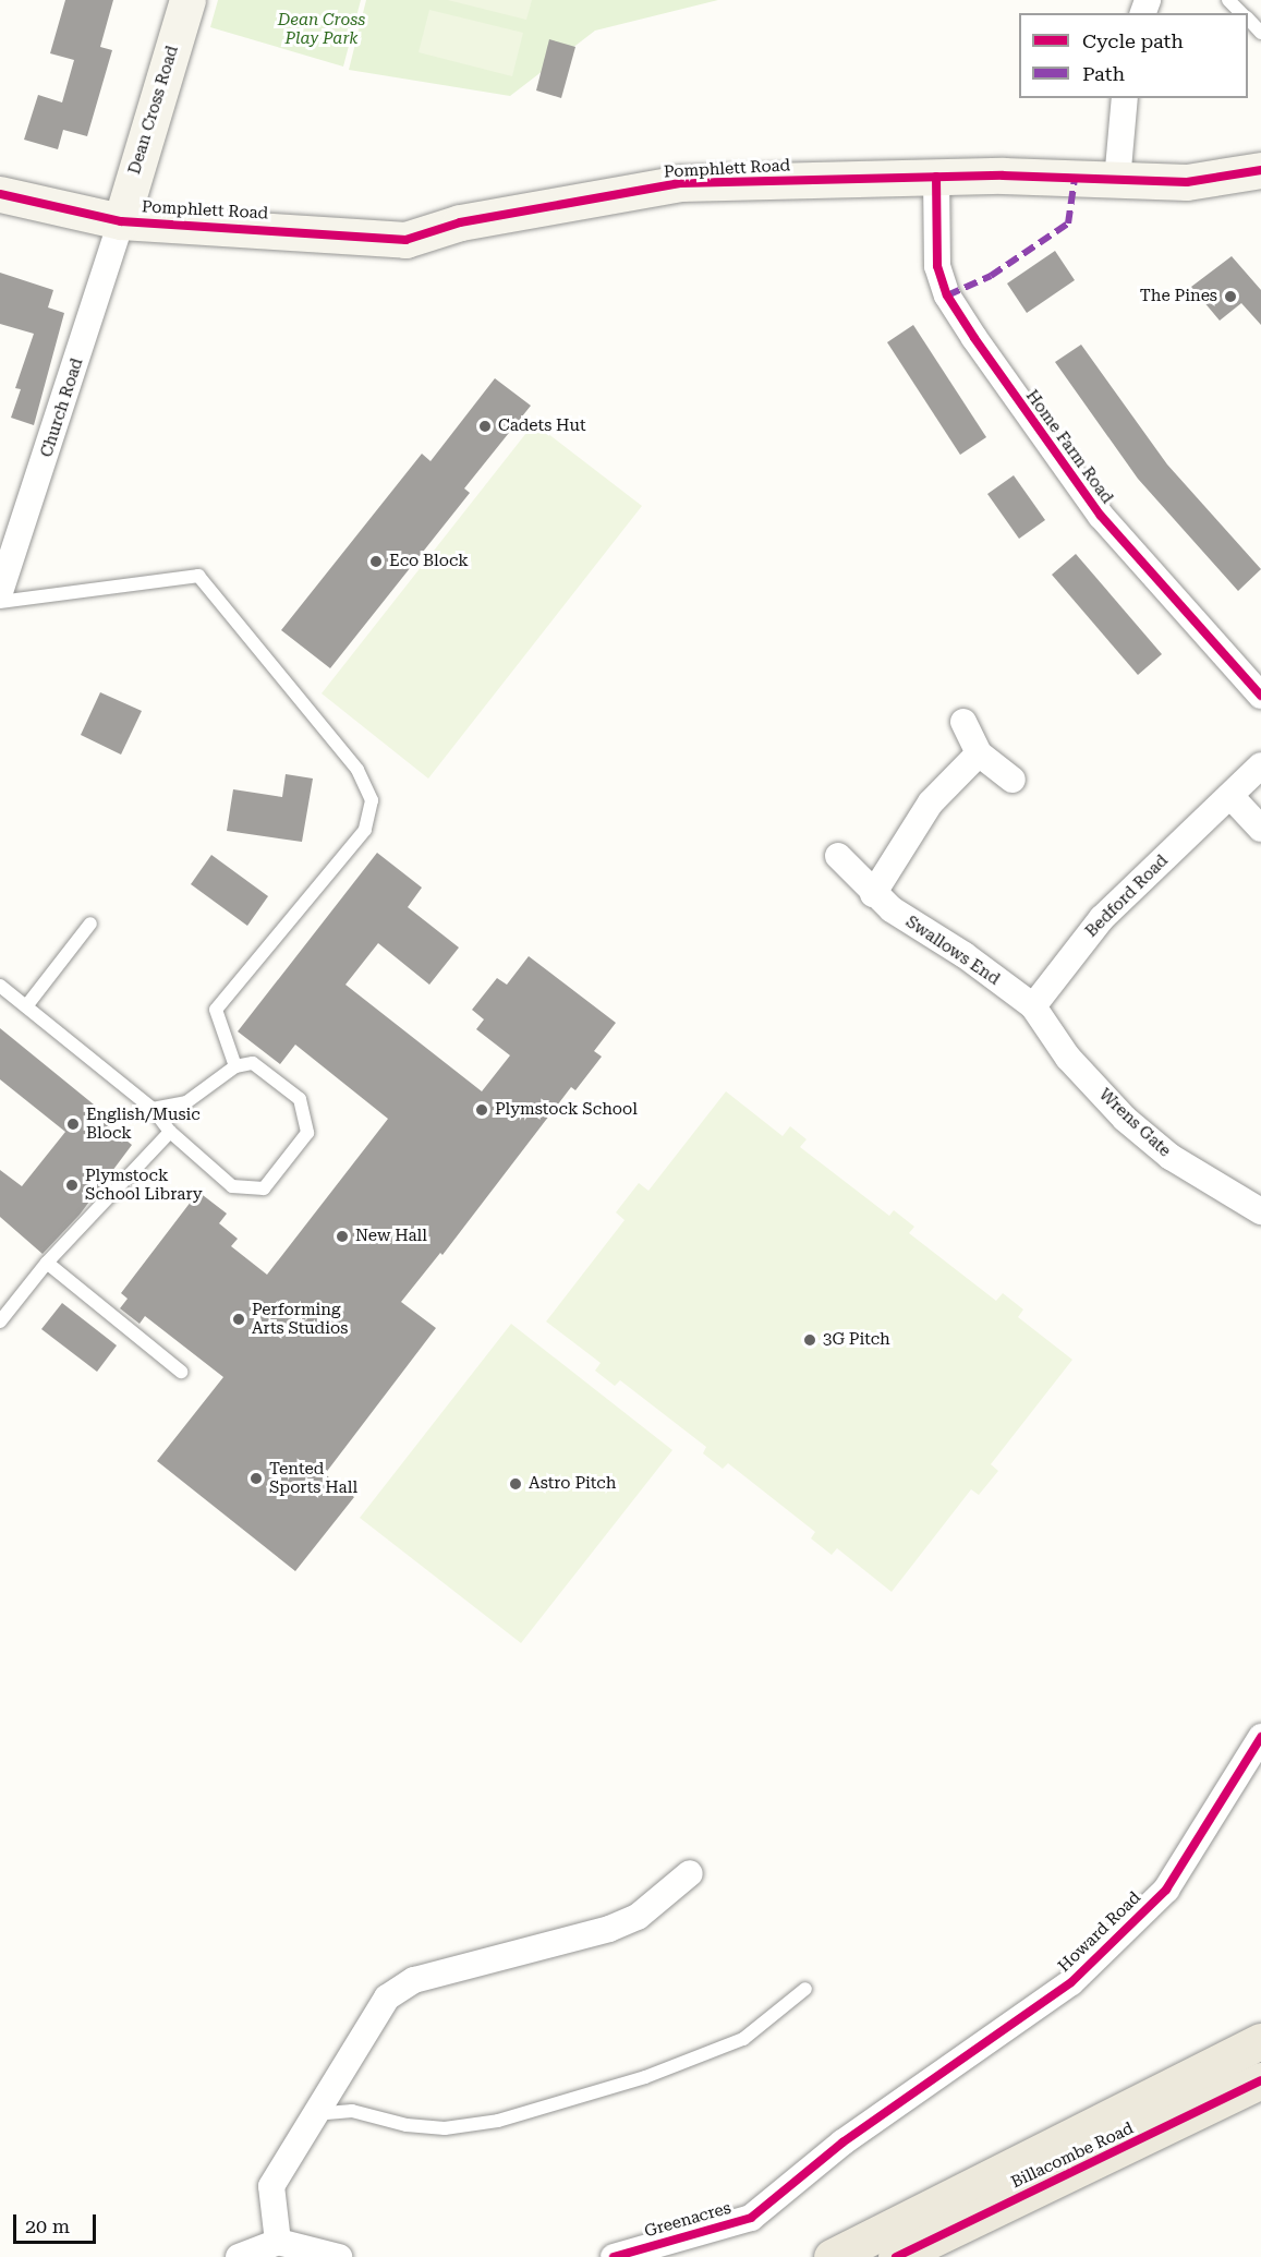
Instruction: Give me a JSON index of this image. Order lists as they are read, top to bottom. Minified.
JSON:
{"streets":{"main road":["Billacombe Road"],"street":["Dean Cross Road","Pomphlett Road","Church Road","Home Farm Road","Bedford Road","Swallows End","Wrens Gate","Howard Road","Greenacres"]},"crossings":[["Dean Cross Road","Pomphlett Road"],["Dean Cross Road","Church Road"],["Pomphlett Road","Church Road"],["Pomphlett Road","Home Farm Road"],["Bedford Road","Swallows End"],["Bedford Road","Wrens Gate"],["Swallows End","Wrens Gate"],["Howard Road","Greenacres"]],"parks":["Dean Cross Play Park"],"places":["The Pines","Cadets Hut","Eco Block","Plymstock School","English/Music Block","Plymstock School Library","New Hall","Performing Arts Studios","3G Pitch","Tented Sports Hall","Astro Pitch"],"legend":["Cycle path","Path"],"scale_bar":"20 m"}
